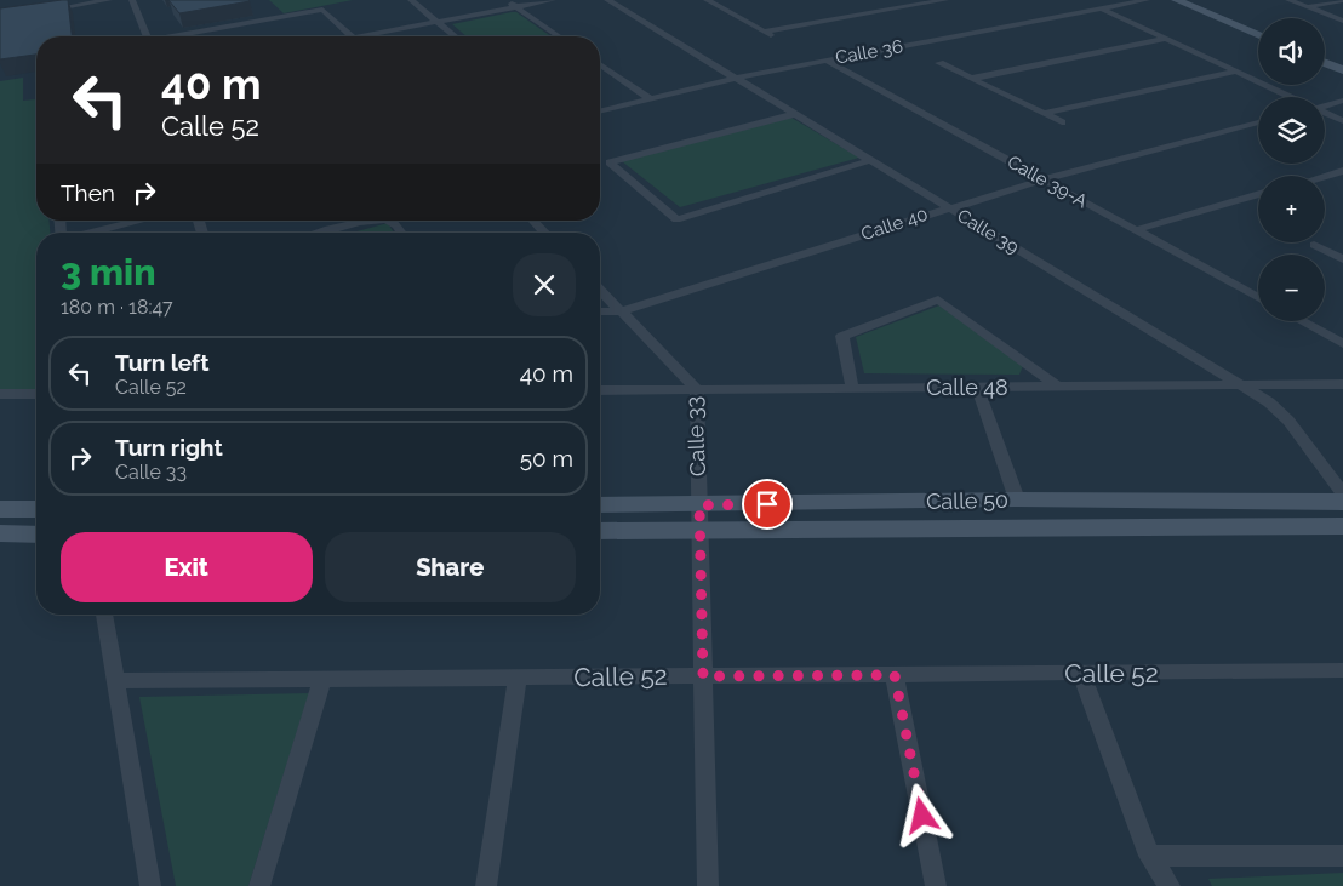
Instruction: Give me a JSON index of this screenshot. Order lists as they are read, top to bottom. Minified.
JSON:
{"streets":{"main road":["Calle 50"],"street":["Calle 36","Calle 39-A","Calle 40","Calle 39","Calle 48","Calle 33","Calle 52"]},"crossings":[["Calle 36","Calle 39-A"],["Calle 36","Calle 39"],["Calle 39-A","Calle 40"],["Calle 40","Calle 39"],["Calle 40","Calle 33"],["Calle 39","Calle 48"],["Calle 48","Calle 33"],["Calle 33","Calle 50"],["Calle 33","Calle 52"]],"page":{"map_buttons":["+","−"],"turn":["40 m","Calle 52"],"then":"Then","heading":["3 min","180 m · 18:47"],"list":[{"name":"Turn left","note":"Calle 52","value":"40 m"},{"name":"Turn right","note":"Calle 33","value":"50 m"}],"buttons":["Exit","Share"]}}
